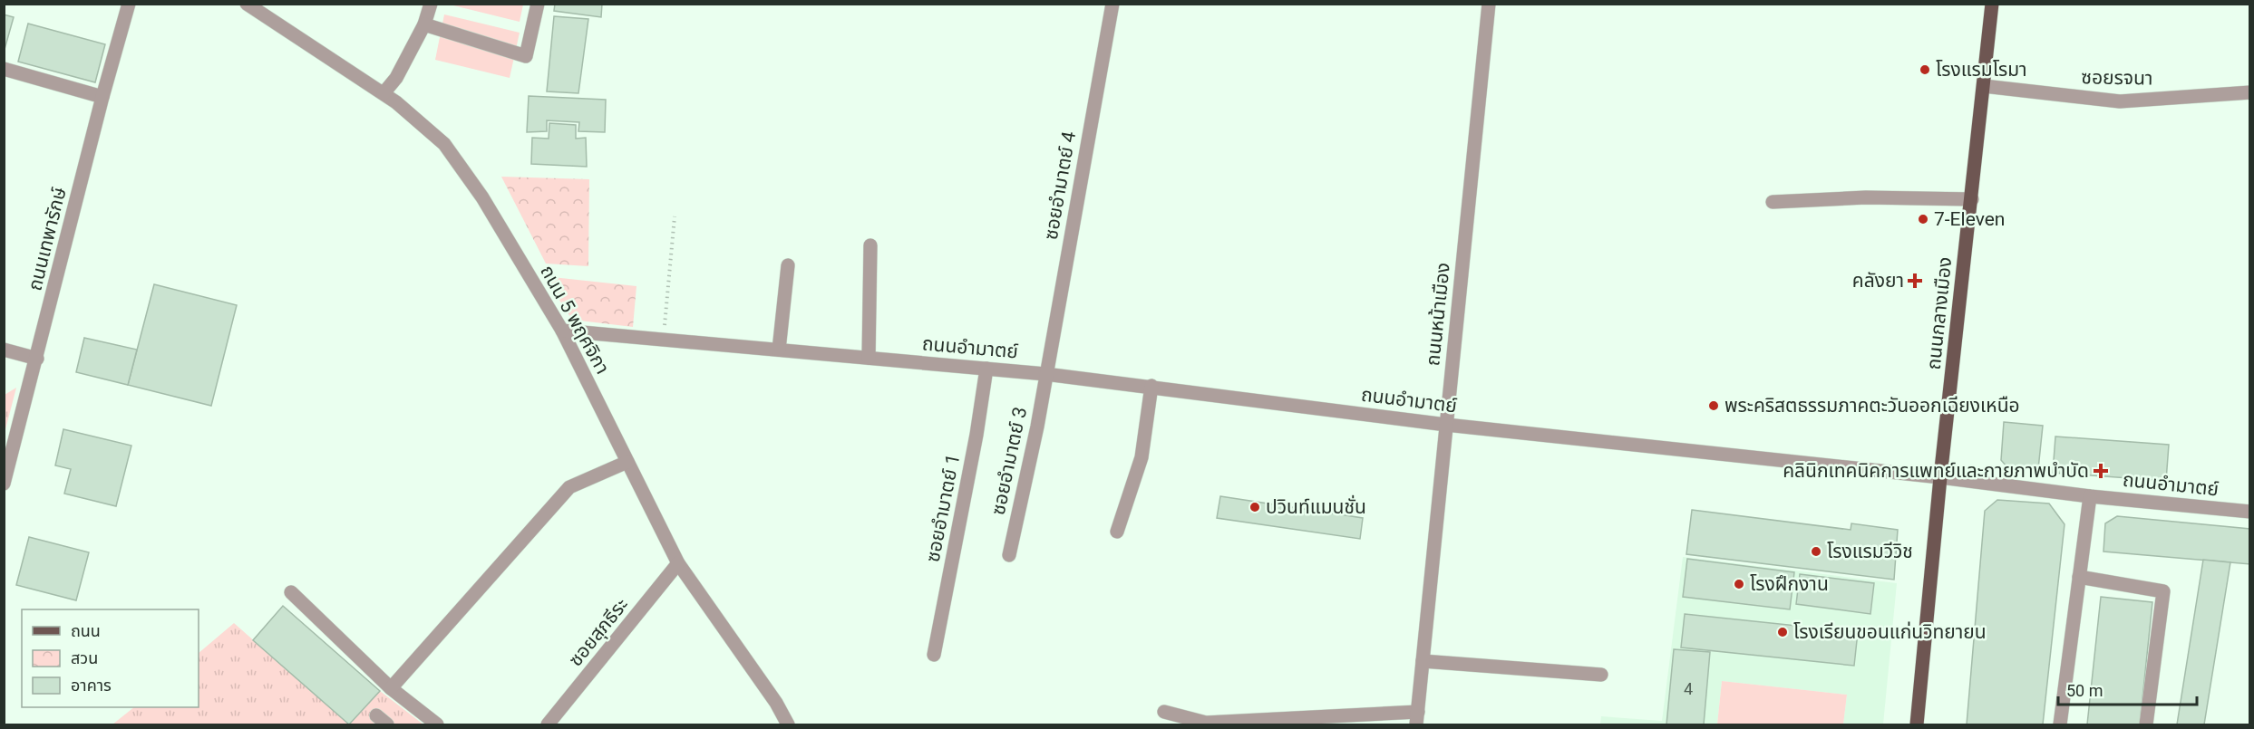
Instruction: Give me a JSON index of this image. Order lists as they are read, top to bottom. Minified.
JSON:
{"streets":{"main road":["ถนนกลางเมือง"],"street":["ซอยรจนา","ซอยอำมาตย์ 4","ถนนเทพารักษ์","ถนนหน้าเมือง","ถนน 5 พฤศจิกา","ถนนอำมาตย์","ซอยอำมาตย์ 3","ซอยอำมาตย์ 1","ซอยสุภธีระ"]},"crossings":[["ซอยรจนา","ถนนกลางเมือง"],["ซอยอำมาตย์ 4","ถนนอำมาตย์"],["ซอยอำมาตย์ 4","ซอยอำมาตย์ 3"],["ถนนกลางเมือง","ถนนอำมาตย์"],["ถนนหน้าเมือง","ถนนอำมาตย์"],["ถนน 5 พฤศจิกา","ถนนอำมาตย์"],["ถนน 5 พฤศจิกา","ซอยสุภธีระ"],["ถนนอำมาตย์","ซอยอำมาตย์ 3"],["ถนนอำมาตย์","ซอยอำมาตย์ 1"]],"places":{"other":["โรงแรมโรมา","7-Eleven","พระคริสตธรรมภาคตะวันออกเฉียงเหนือ","ปวินท์แมนชั่น","โรงแรมวีวิช","โรงฝึกงาน","โรงเรียนขอนแก่นวิทยายน"],"health":["คลังยา","คลินิกเทคนิคการแพทย์และกายภาพบำบัด"]},"house_numbers":["4"],"legend":["ถนน","สวน","อาคาร"],"scale_bar":"50 m"}
